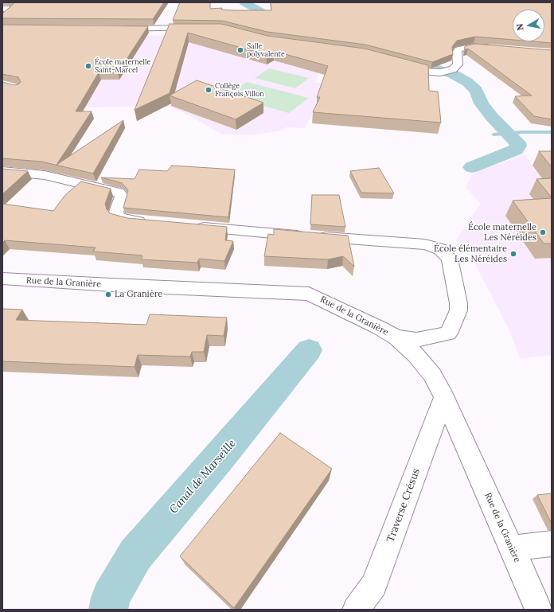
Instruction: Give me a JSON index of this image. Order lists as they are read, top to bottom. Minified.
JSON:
{"streets":{"street":["Rue de la Granière","Traverse Crésus"]},"crossings":[["Rue de la Granière","Traverse Crésus"]],"water":["Canal de Marseille"],"places":["Salle polyvalente","École maternelle Saint-Marcel","Collège François Villon","École maternelle Les Néréides","École élémentaire Les Néréides","La Granière"],"north":"left"}
